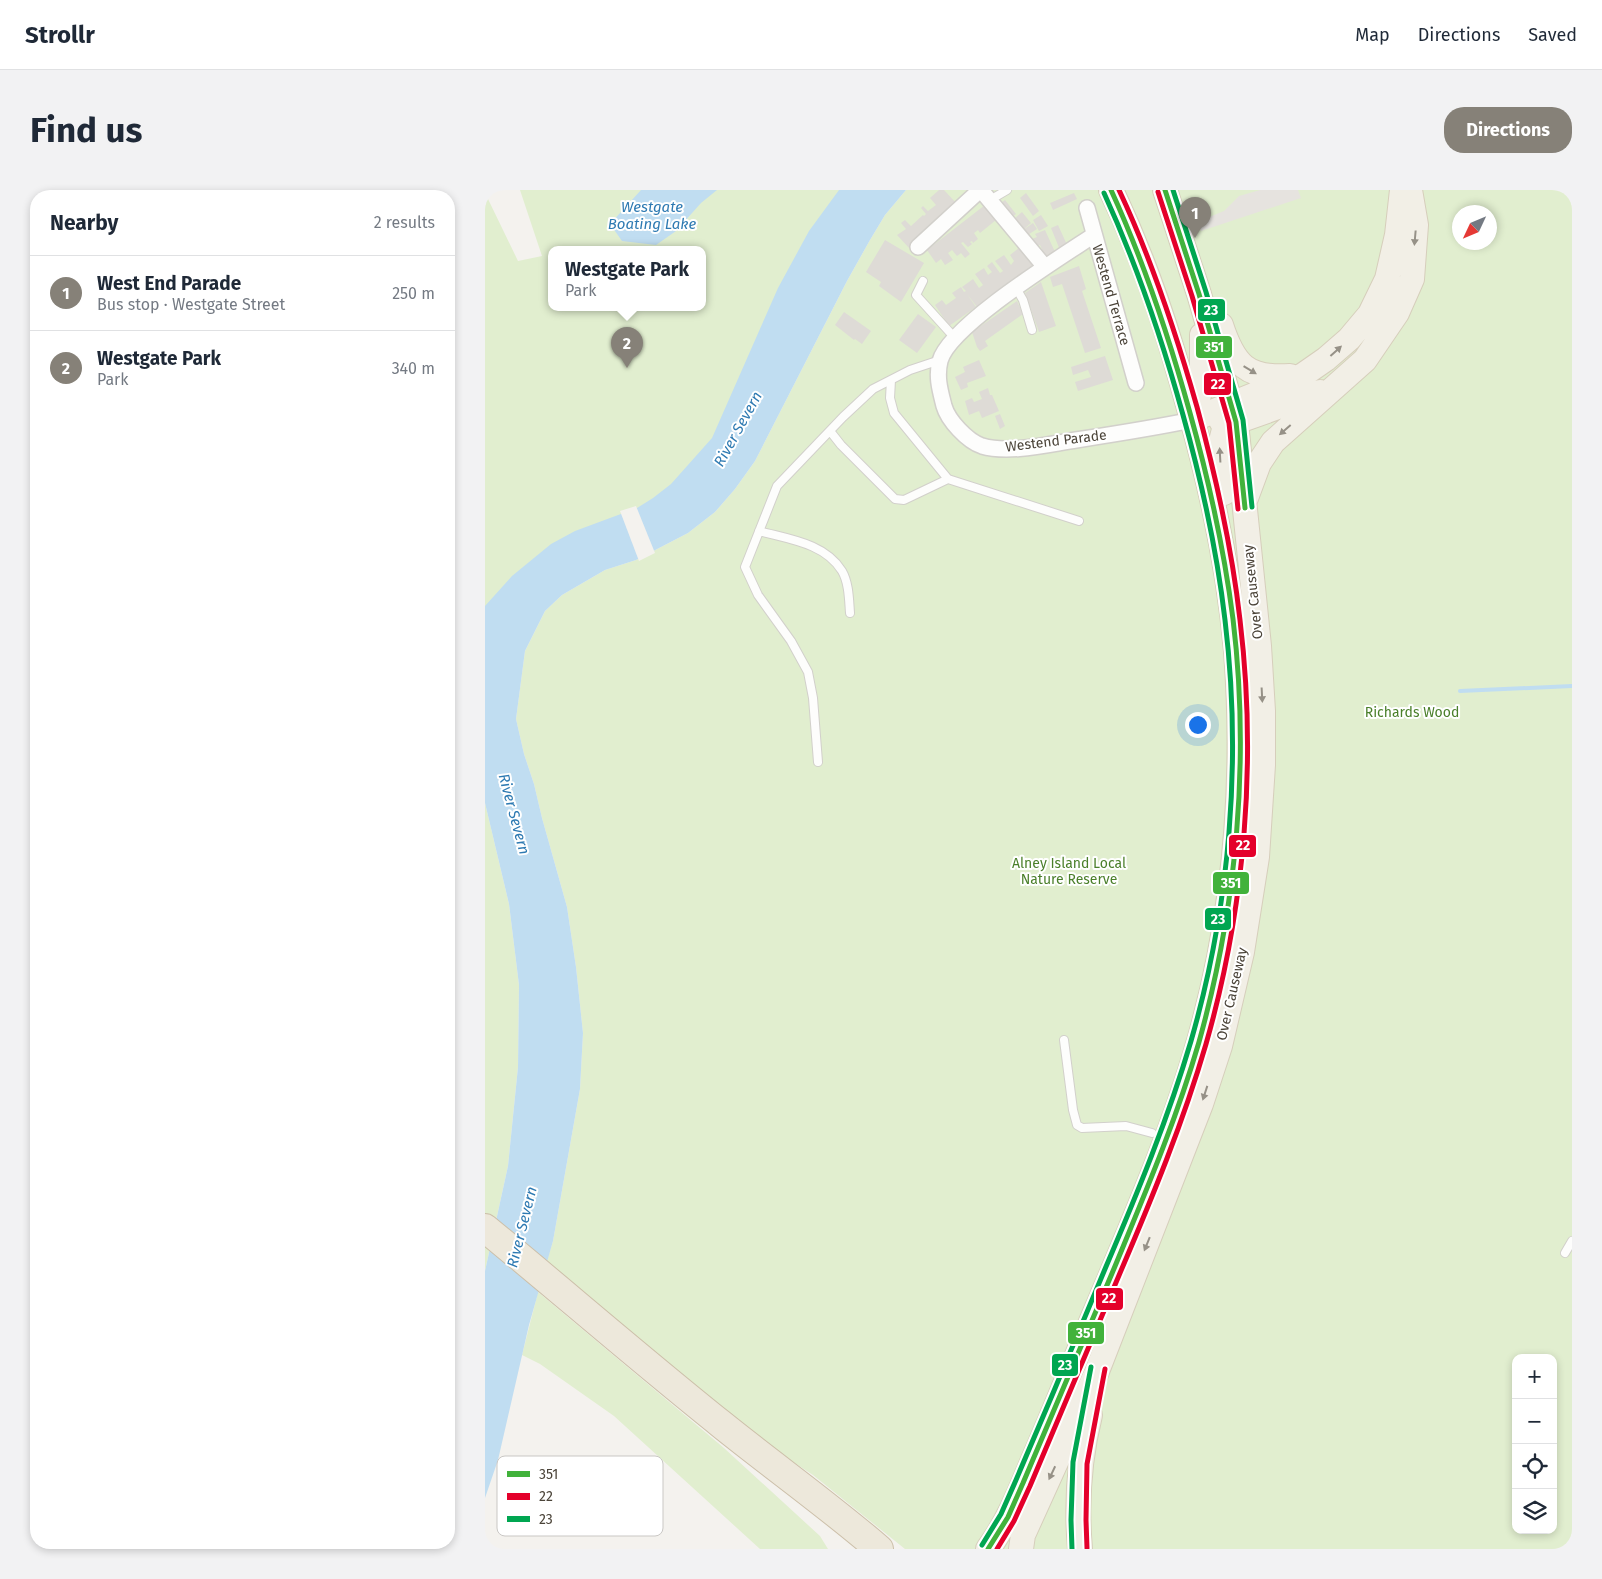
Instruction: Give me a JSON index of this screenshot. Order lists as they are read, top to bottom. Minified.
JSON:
{"streets":{"main road":["Over Causeway"],"street":["Westend Terrace","Westend Parade"]},"crossings":[["Westend Terrace","Westend Parade"],["Westend Parade","Over Causeway"]],"water":["Westgate Boating Lake","River Severn"],"parks":["Richards Wood","Alney Island Local Nature Reserve"],"lines":["transit line 351","transit line 22","transit line 23"],"legend":["351","22","23"],"north":"bottom left","page":{"header":"Strollr","nav":["Map","Directions","Saved"],"buttons":"Directions","title":"Find us","heading":["Nearby","2 results"],"pins":["1","2"],"popup":["Westgate Park","Park"],"list":[{"mark":"1","name":"West End Parade","note":"Bus stop · Westgate Street","value":"250 m"},{"mark":"2","name":"Westgate Park","note":"Park","value":"340 m"}],"map_buttons":["+","−"]}}
